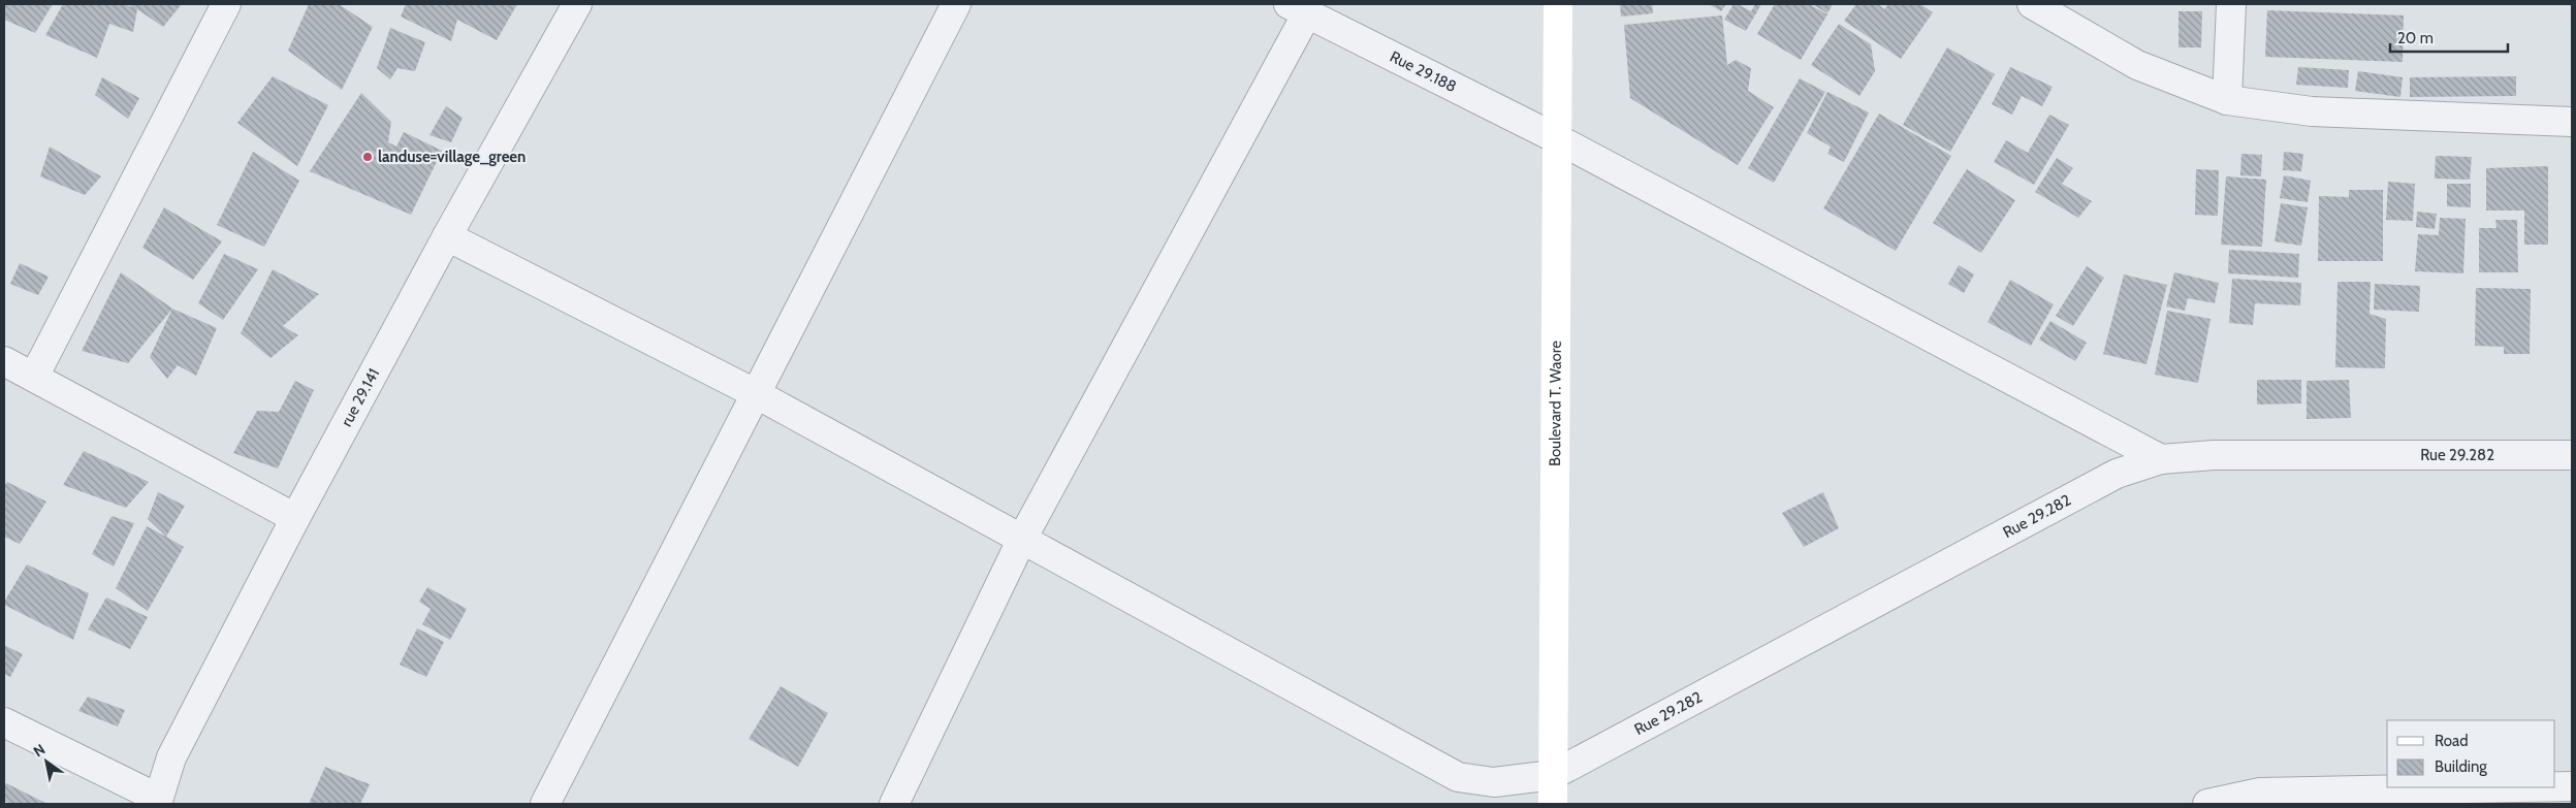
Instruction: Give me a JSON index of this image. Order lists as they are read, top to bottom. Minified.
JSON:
{"streets":{"street":["Rue 29.188","rue 29.141","Boulevard T. Waore","Rue 29.282"]},"crossings":[["Rue 29.188","Boulevard T. Waore"],["Rue 29.188","Rue 29.282"],["Boulevard T. Waore","Rue 29.282"]],"places":["landuse=village_green"],"legend":["Road","Building"],"scale_bar":"20 m","north":"top left"}
